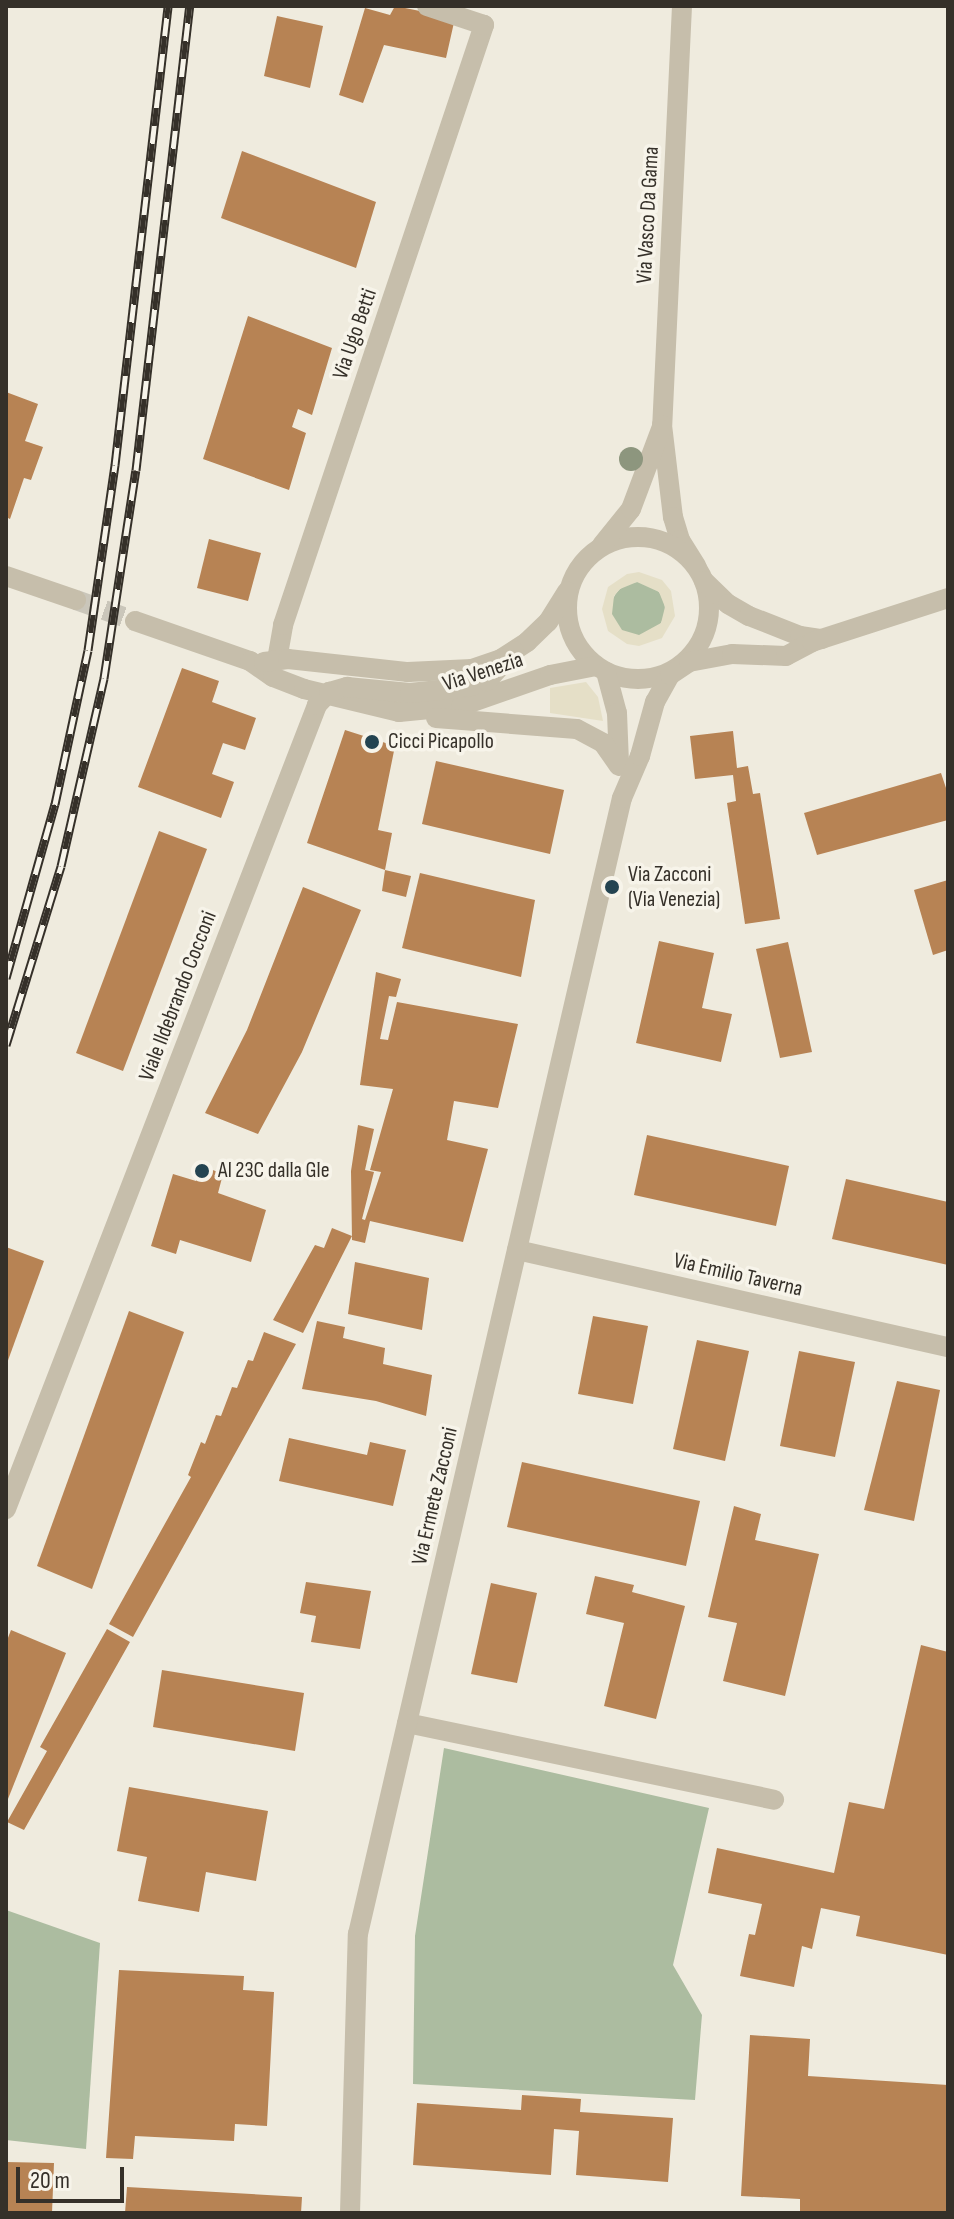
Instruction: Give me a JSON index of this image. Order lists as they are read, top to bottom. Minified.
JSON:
{"streets":{"street":["Via Vasco Da Gama","Via Ugo Betti","Via Venezia","Viale Ildebrando Cocconi","Via Emilio Taverna","Via Ermete Zacconi"]},"crossings":[["Via Vasco Da Gama","Via Venezia"],["Via Vasco Da Gama","Via Ermete Zacconi"],["Via Ugo Betti","Via Venezia"],["Via Venezia","Viale Ildebrando Cocconi"],["Via Venezia","Via Ermete Zacconi"],["Via Emilio Taverna","Via Ermete Zacconi"]],"places":["Cicci Picapollo","Via Zacconi (Via Venezia)","Al 23C dalla Gle"],"scale_bar":"20 m"}
